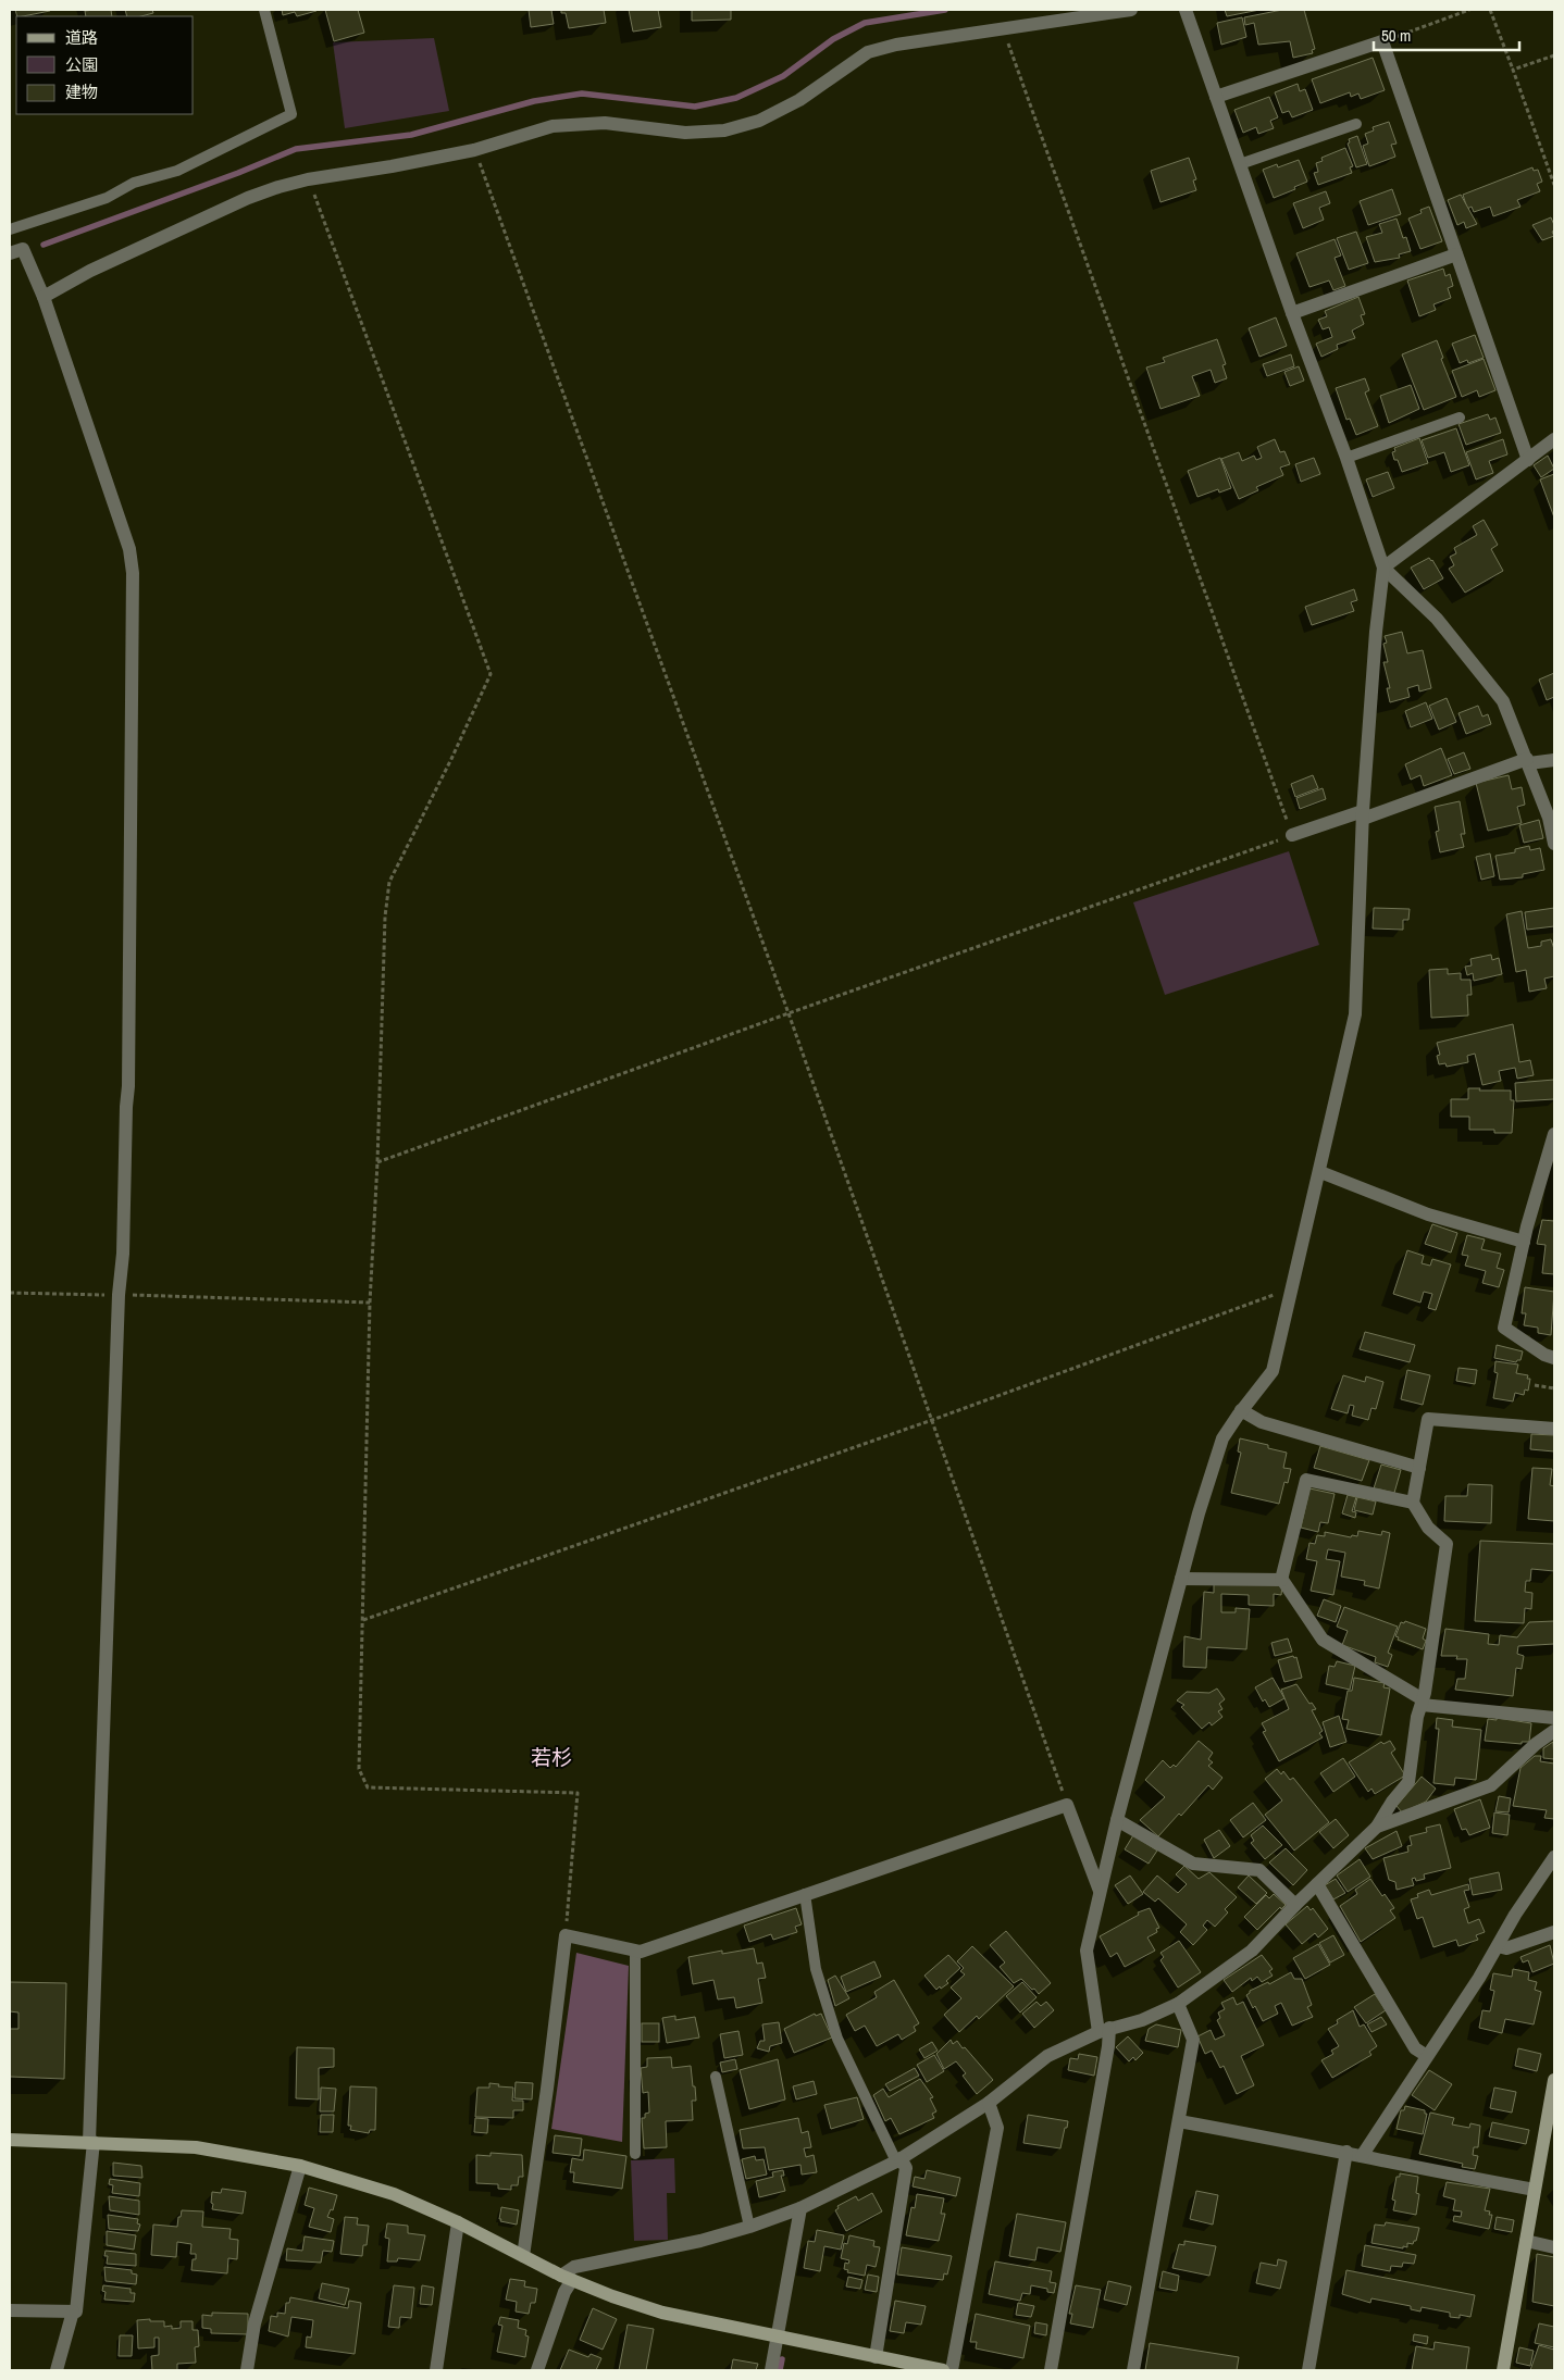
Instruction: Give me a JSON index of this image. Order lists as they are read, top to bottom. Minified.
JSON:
{"districts":["若杉"],"legend":["道路","公園","建物"],"scale_bar":"50 m"}
